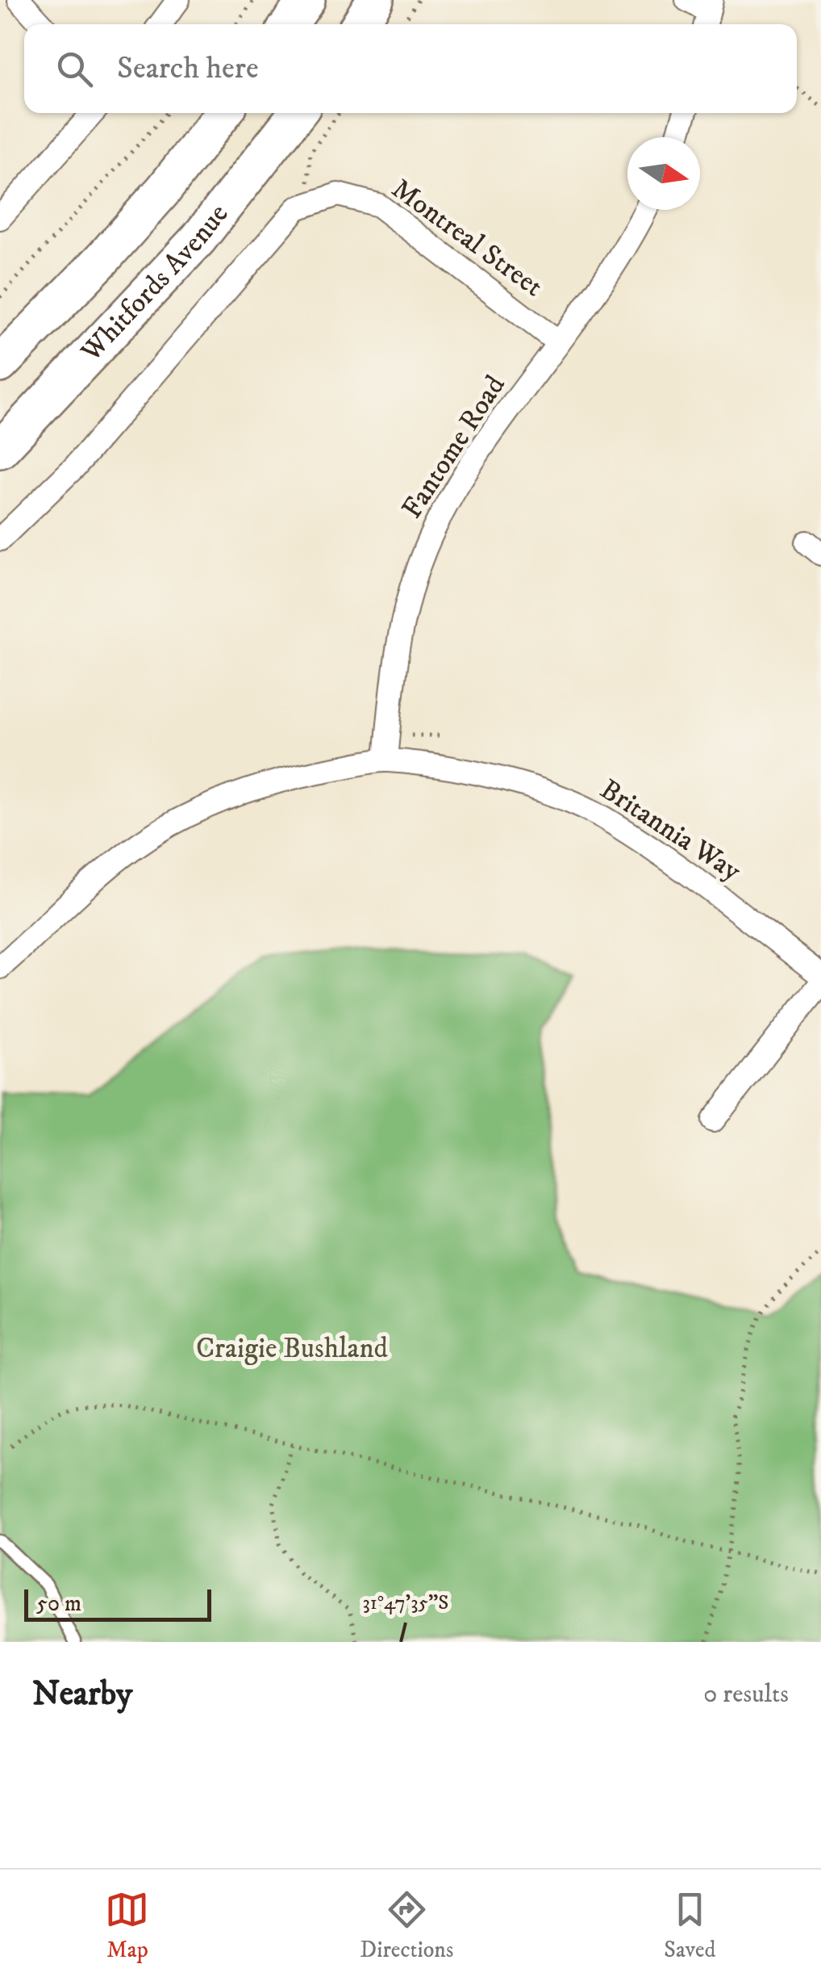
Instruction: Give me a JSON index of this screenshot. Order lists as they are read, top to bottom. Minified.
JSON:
{"streets":{"main road":["Whitfords Avenue"],"street":["Montreal Street","Fantome Road","Britannia Way"]},"crossings":[["Montreal Street","Fantome Road"],["Fantome Road","Britannia Way"]],"parks":["Craigie Bushland"],"scale_bar":"50 m","north":"right","page":{"search":"Search here","scale":"50 m","heading":["Nearby","0 results"],"nav":["Map","Directions","Saved"]},"coordinates":["31°47'35\"S"]}
